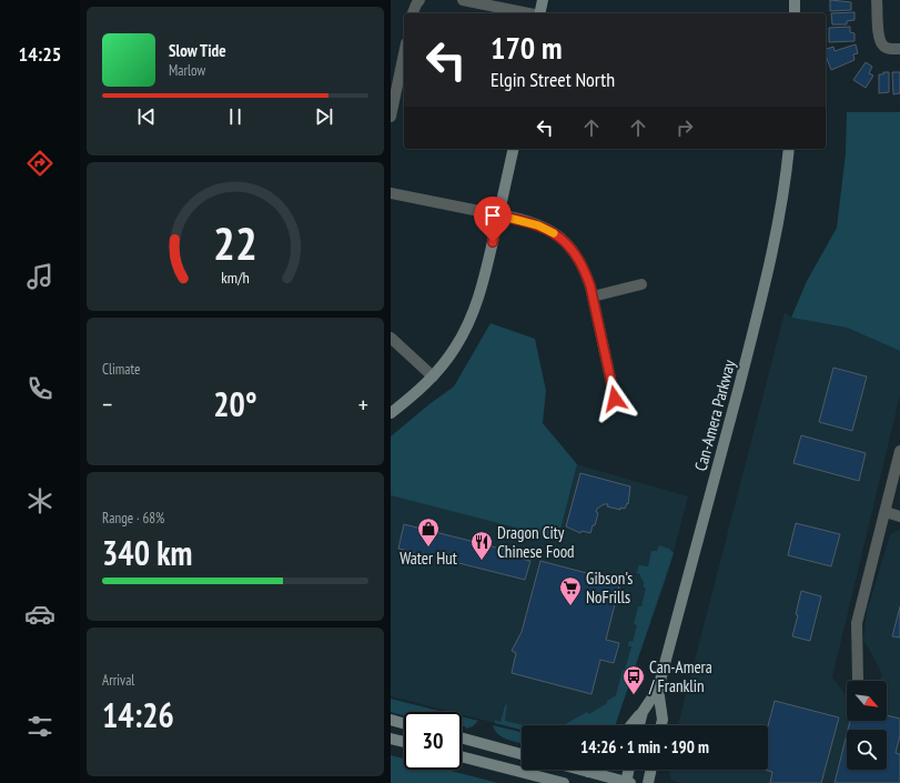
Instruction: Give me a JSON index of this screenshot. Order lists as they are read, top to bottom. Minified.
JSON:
{"streets":{"main road":["Can-Amera Parkway"]},"places":{"shop":["Water Hut"],"restaurant":["Dragon City Chinese Food"],"supermarket":["Gibson's NoFrills"],"bus stop":["Can-Amera / Franklin"]},"north":"bottom right","page":{"tabs":"14:25","turn":["170 m","Elgin Street North"],"song":["Slow Tide","Marlow"],"tile":["Climate",["Range · 68%","340 km"],["Arrival","14:26"]],"heat":["−","20°","+"],"limit":"30","trip":"14:26 · 1 min · 190 m","gauge":["22","km/h"]}}
